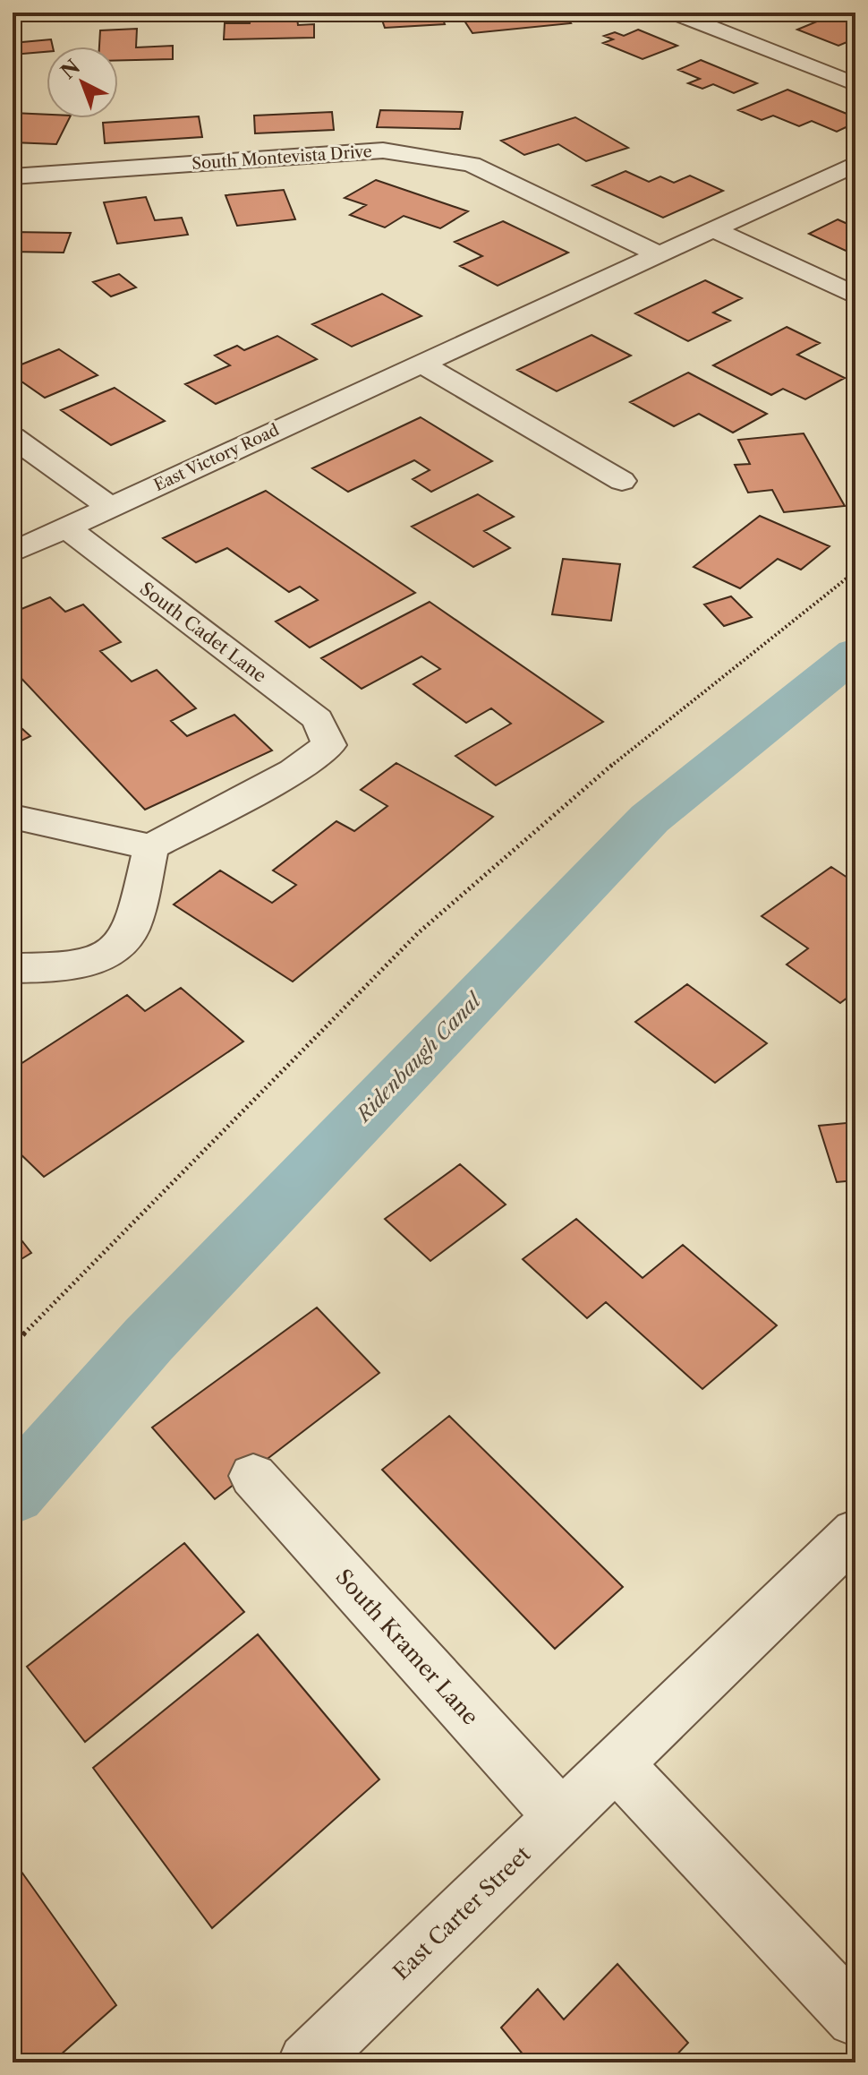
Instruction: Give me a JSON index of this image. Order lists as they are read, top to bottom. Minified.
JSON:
{"streets":{"street":["South Montevista Drive","East Victory Road","South Cadet Lane","South Kramer Lane","East Carter Street"]},"crossings":[["South Montevista Drive","East Victory Road"],["East Victory Road","South Cadet Lane"],["South Kramer Lane","East Carter Street"]],"water":["Ridenbaugh Canal"],"north":"top left"}
